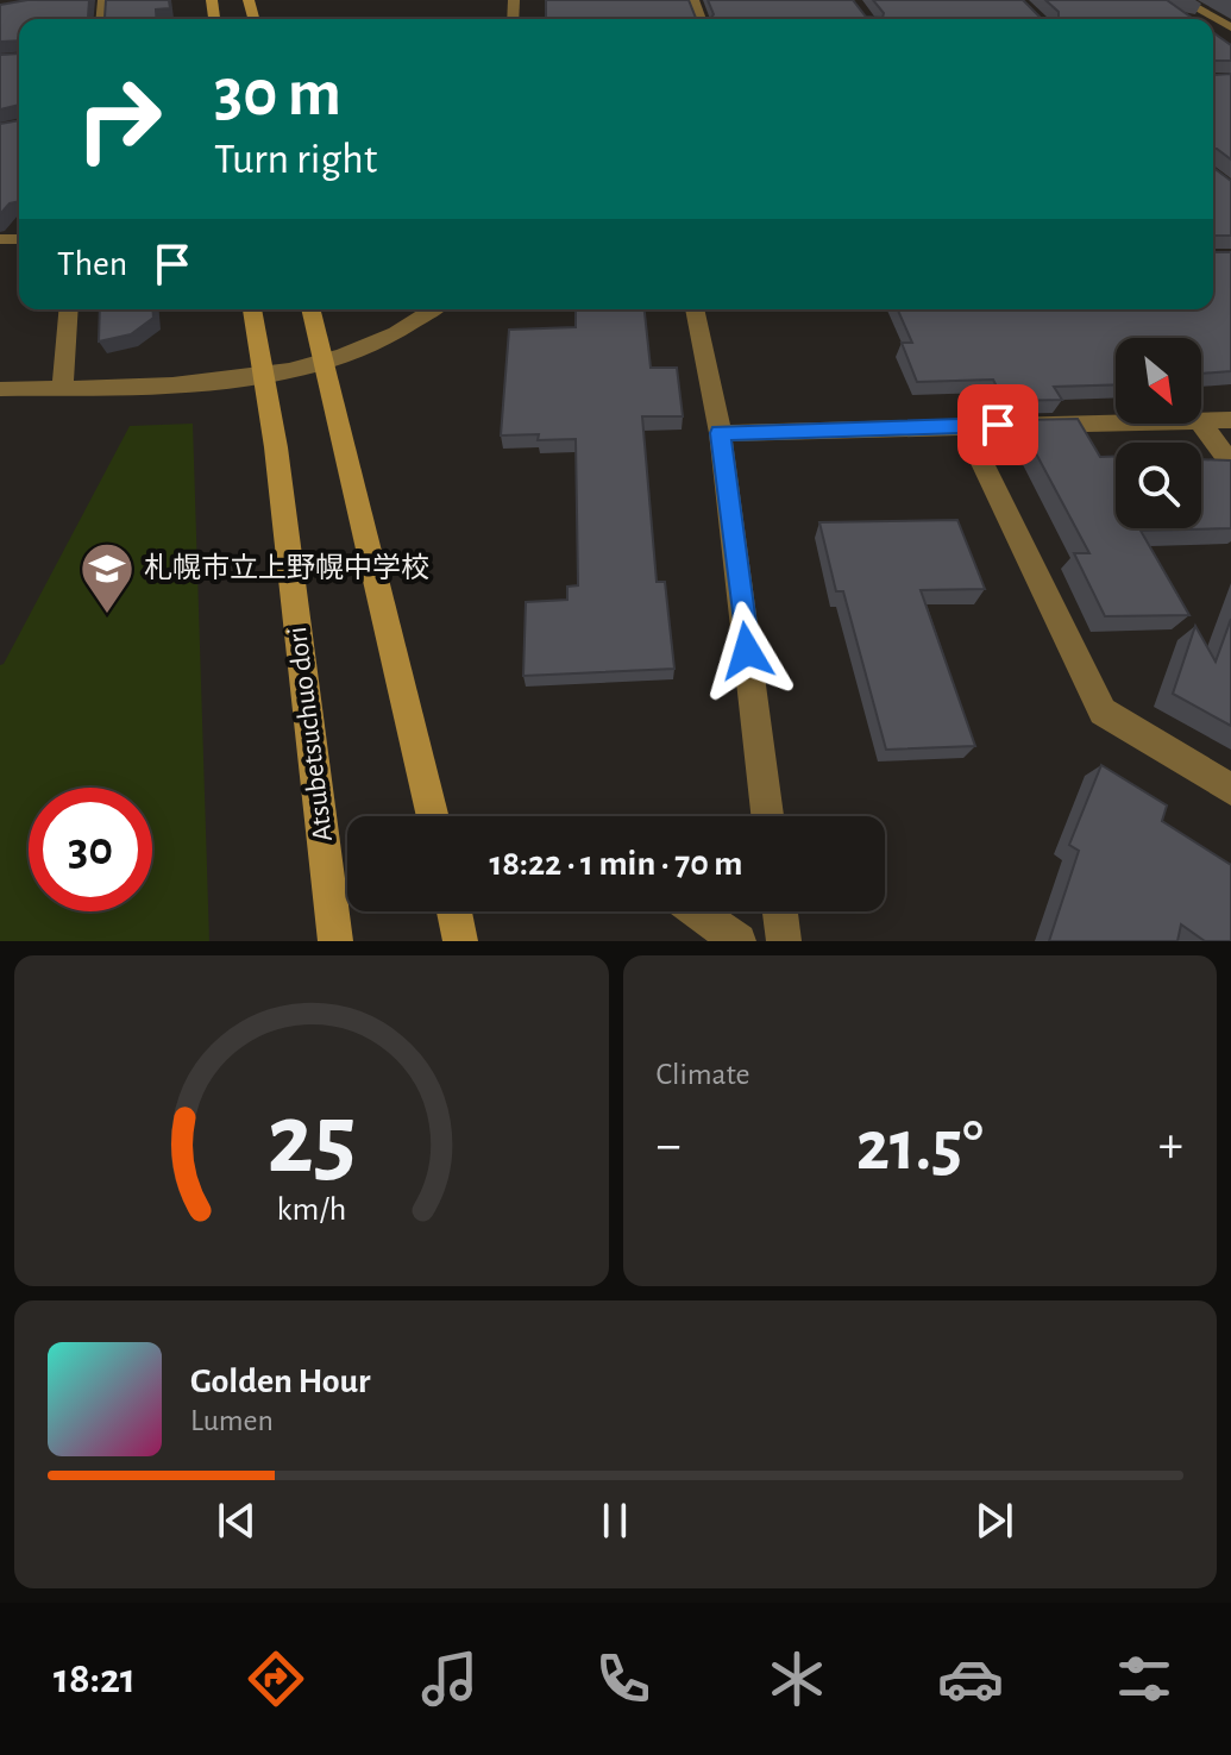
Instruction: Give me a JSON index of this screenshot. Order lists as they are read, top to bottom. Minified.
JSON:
{"streets":{"main road":["Atsubetsuchuo dori"]},"places":{"school or university":["札幌市立上野幌中学校"]},"north":"bottom right","page":{"turn":["30 m","Turn right"],"then":"Then","limit":"30","trip":"18:22 · 1 min · 70 m","tile":"Climate","heat":["−","21.5°","+"],"song":["Golden Hour","Lumen"],"tabs":"18:21","gauge":["25","km/h"]}}
